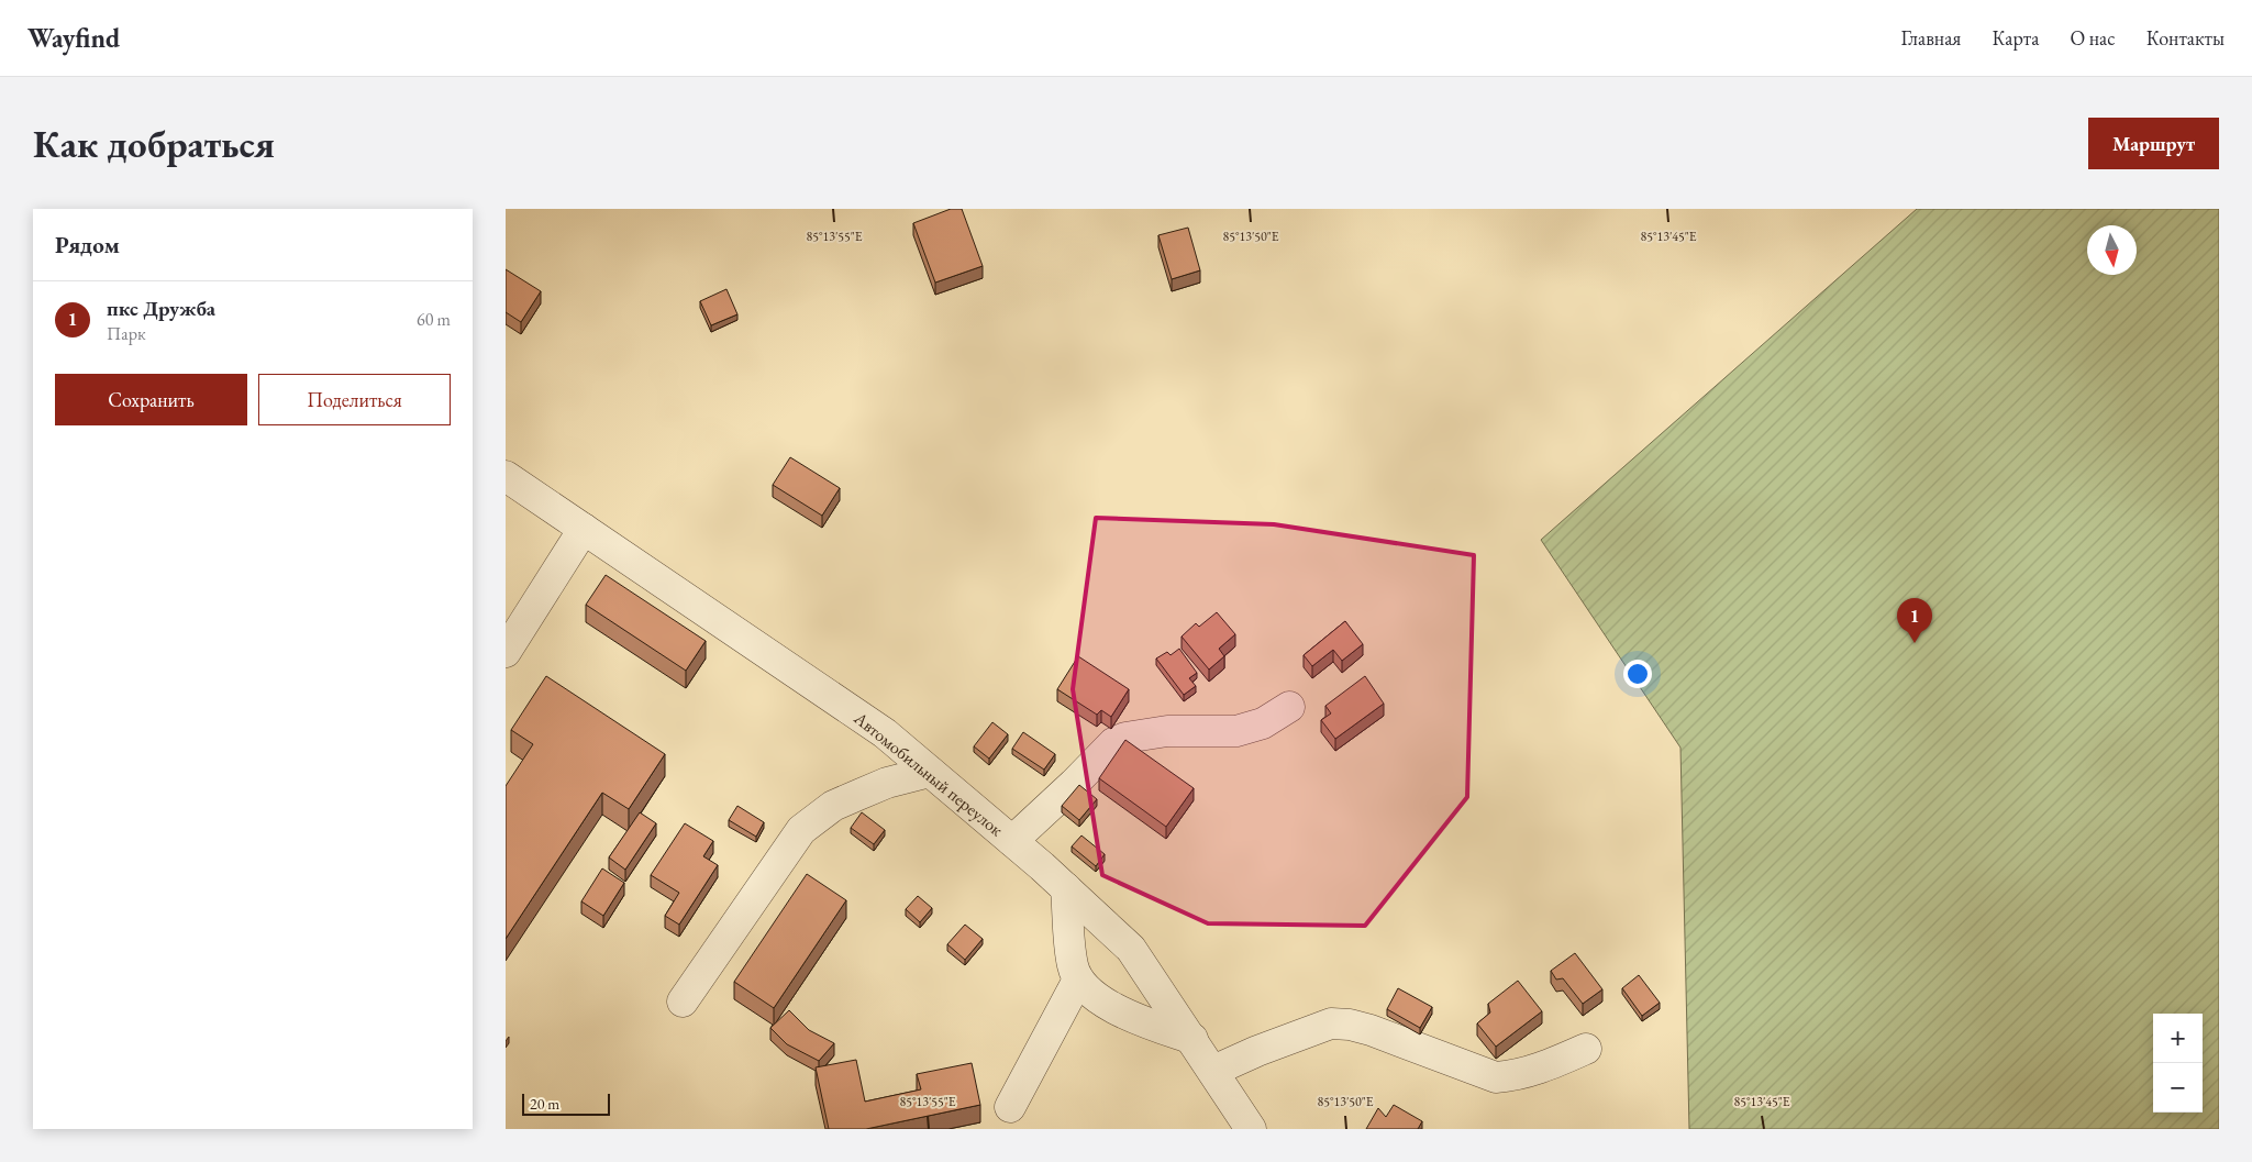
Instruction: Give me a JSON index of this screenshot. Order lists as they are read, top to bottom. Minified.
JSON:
{"streets":{"lane":["Автомобильный переулок"]},"scale_bar":"20 m","north":"bottom","page":{"header":"Wayfind","nav":["Главная","Карта","О нас","Контакты"],"buttons":["Маршрут",["Сохранить","Поделиться"]],"title":"Как добраться","heading":"Рядом","list":[{"mark":"1","name":"пкс Дружба","note":"Парк","value":"60 m"}],"pins":"1","map_buttons":["+","−"],"scale":"20 m"},"coordinates":["85°13'55\"E","85°13'50\"E","85°13'45\"E"]}
